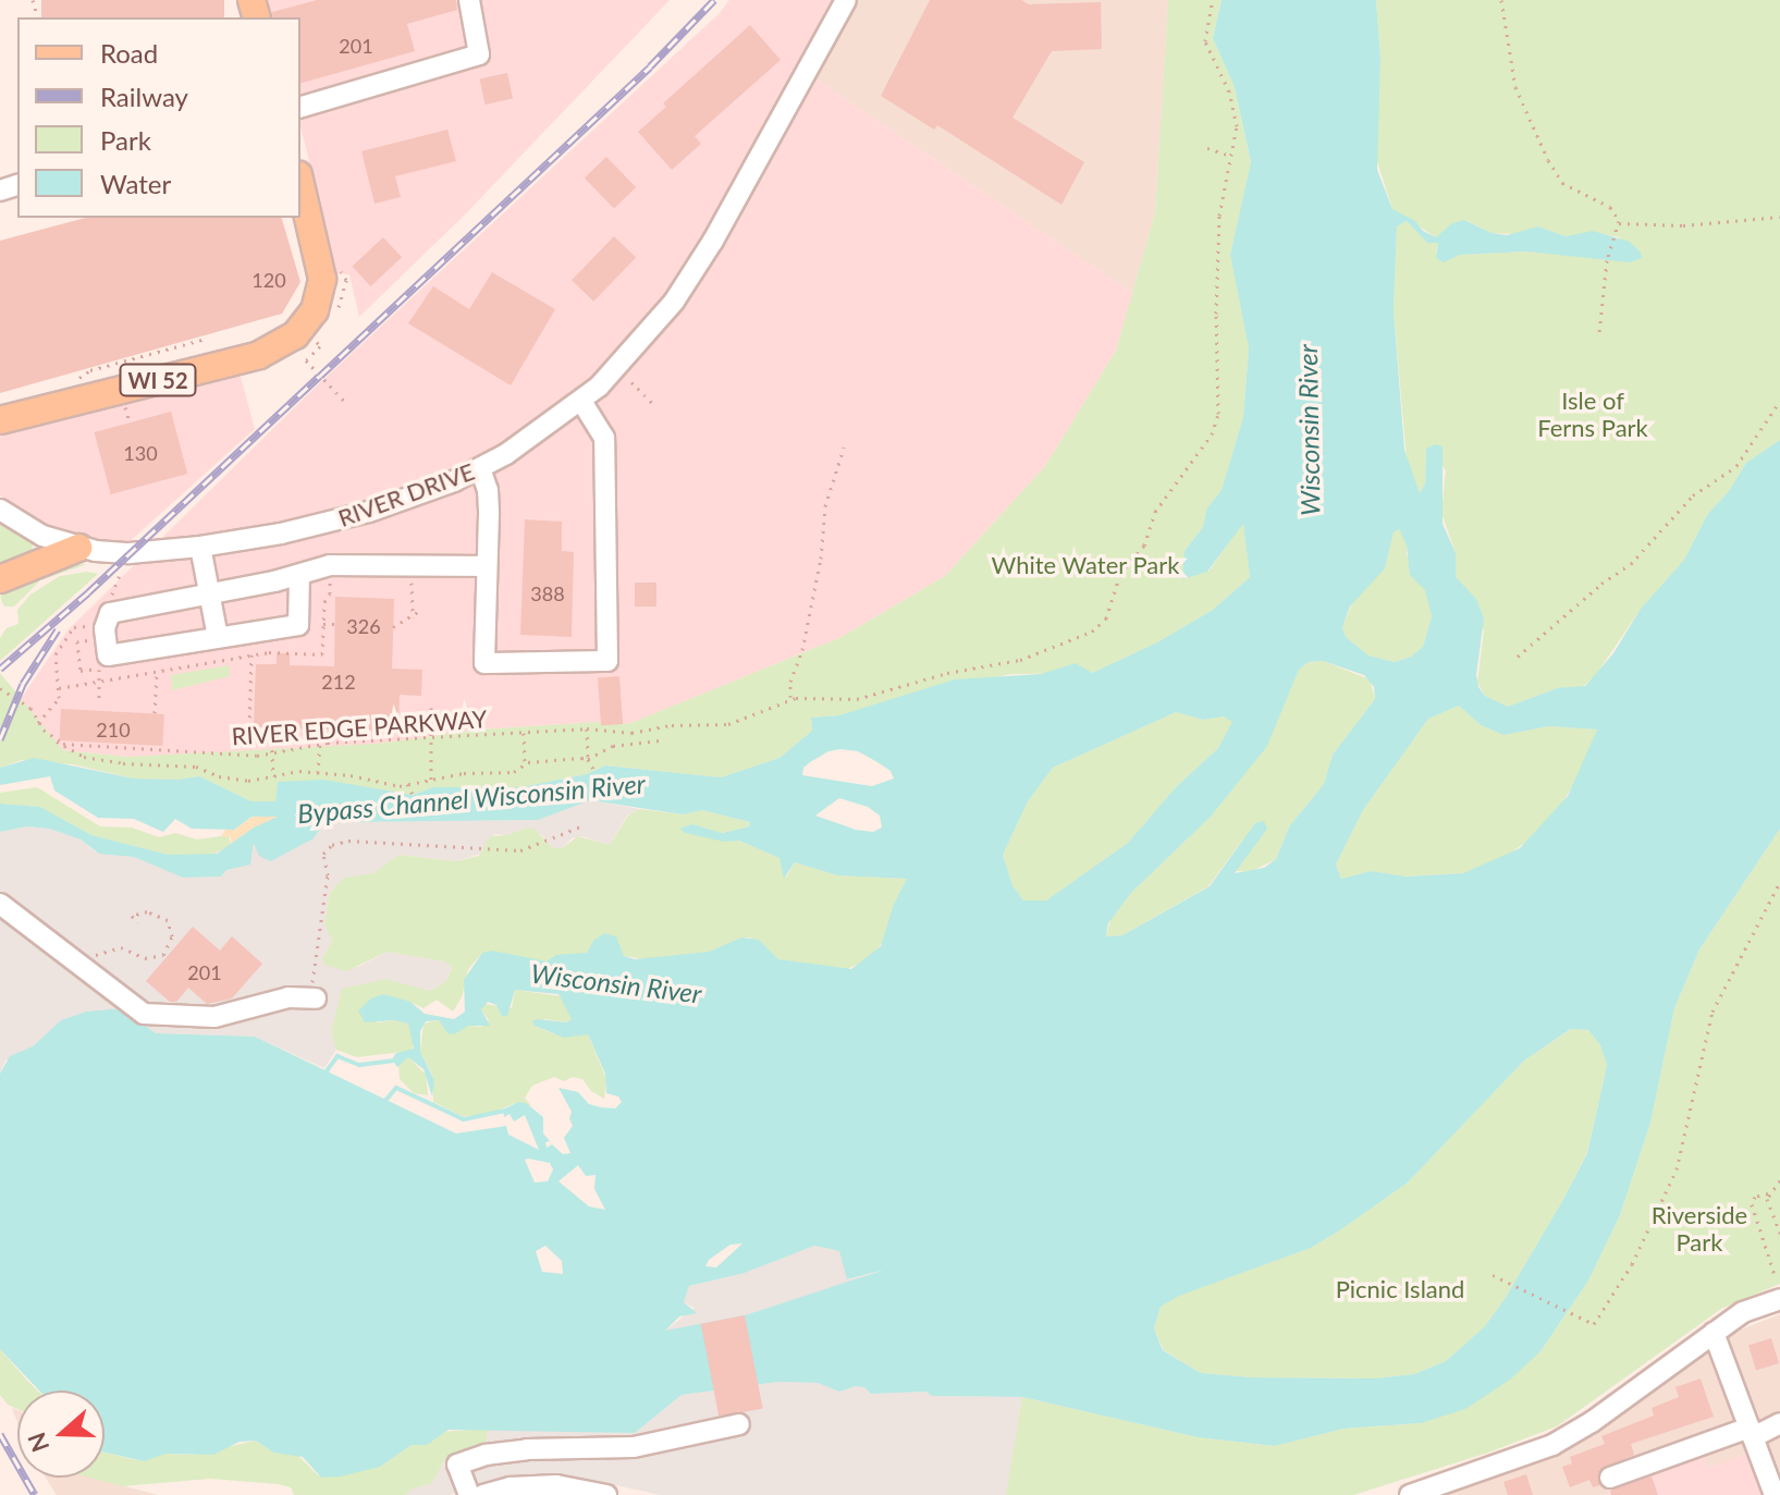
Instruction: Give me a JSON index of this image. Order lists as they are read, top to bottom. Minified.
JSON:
{"streets":{"main road":["WI 52"],"street":["RIVER DRIVE"],"path":["RIVER EDGE PARKWAY"]},"water":["Wisconsin River","Bypass Channel Wisconsin River"],"parks":["Isle of Ferns Park","White Water Park","Riverside Park","Picnic Island"],"house_numbers":["201","120","130","388","326","212","210","201"],"legend":["Road","Railway","Park","Water"],"north":"left"}
